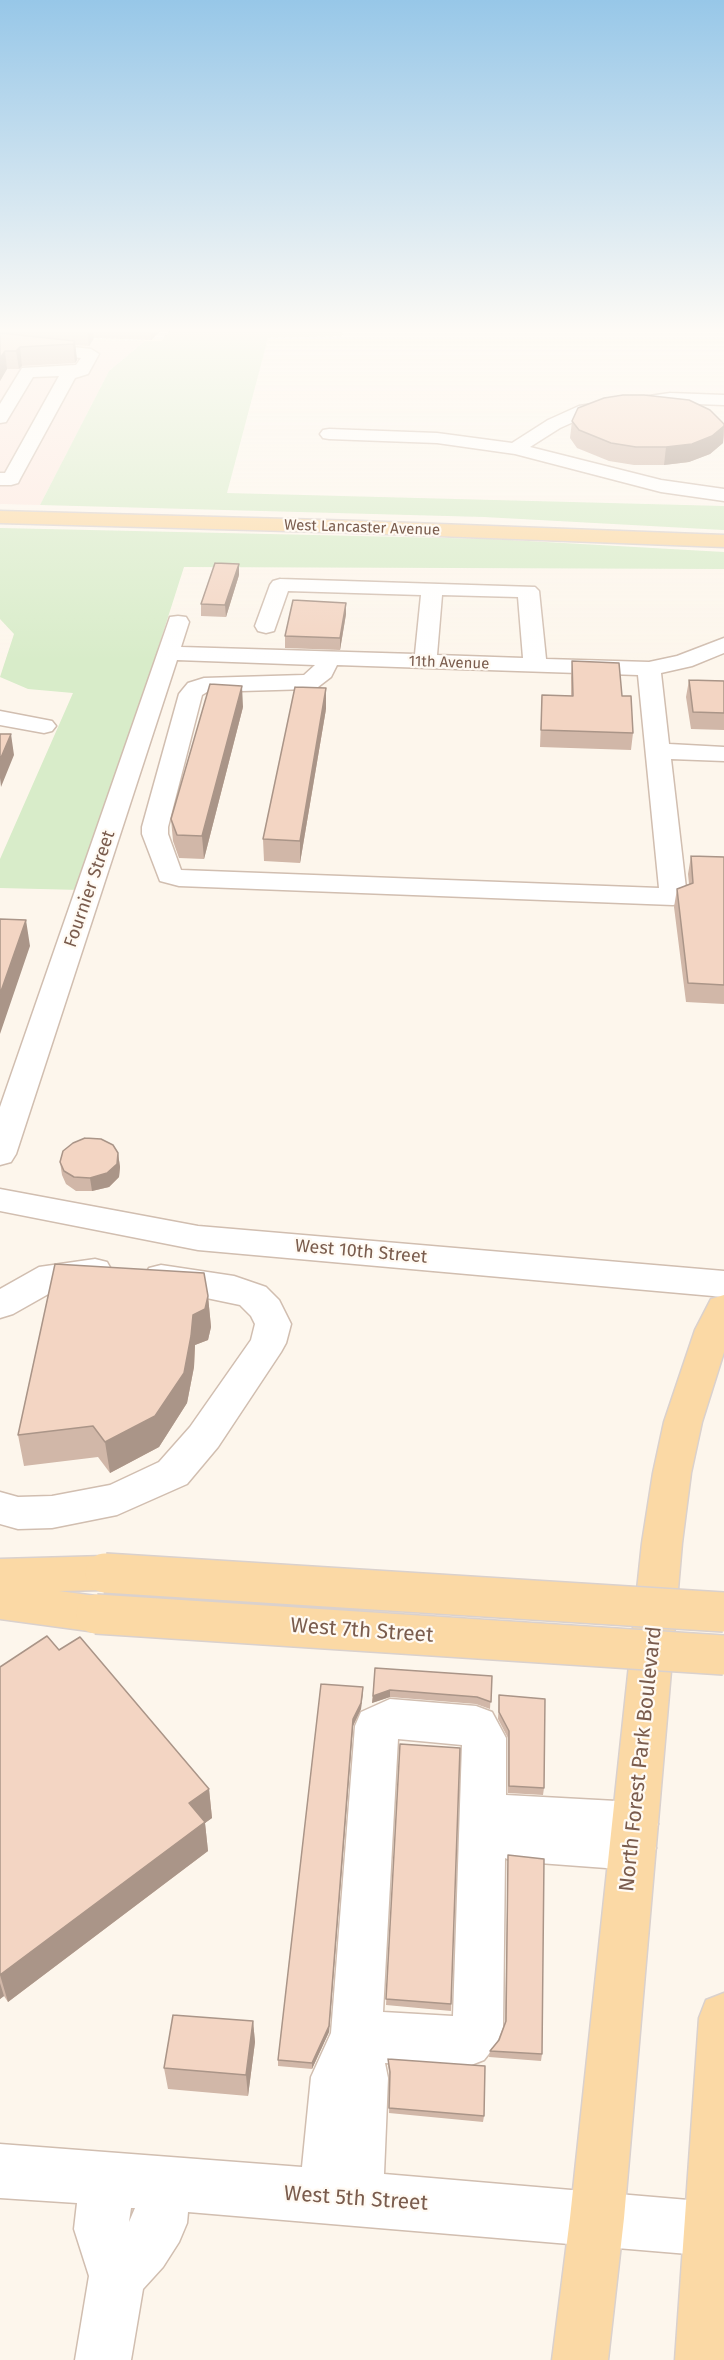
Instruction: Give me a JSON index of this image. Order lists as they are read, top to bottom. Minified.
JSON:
{"streets":{"main road":["West Lancaster Avenue","West 7th Street","North Forest Park Boulevard"],"street":["11th Avenue","Fournier Street","West 10th Street","West 5th Street"]},"crossings":[["11th Avenue","Fournier Street"],["North Forest Park Boulevard","West 5th Street"]]}
